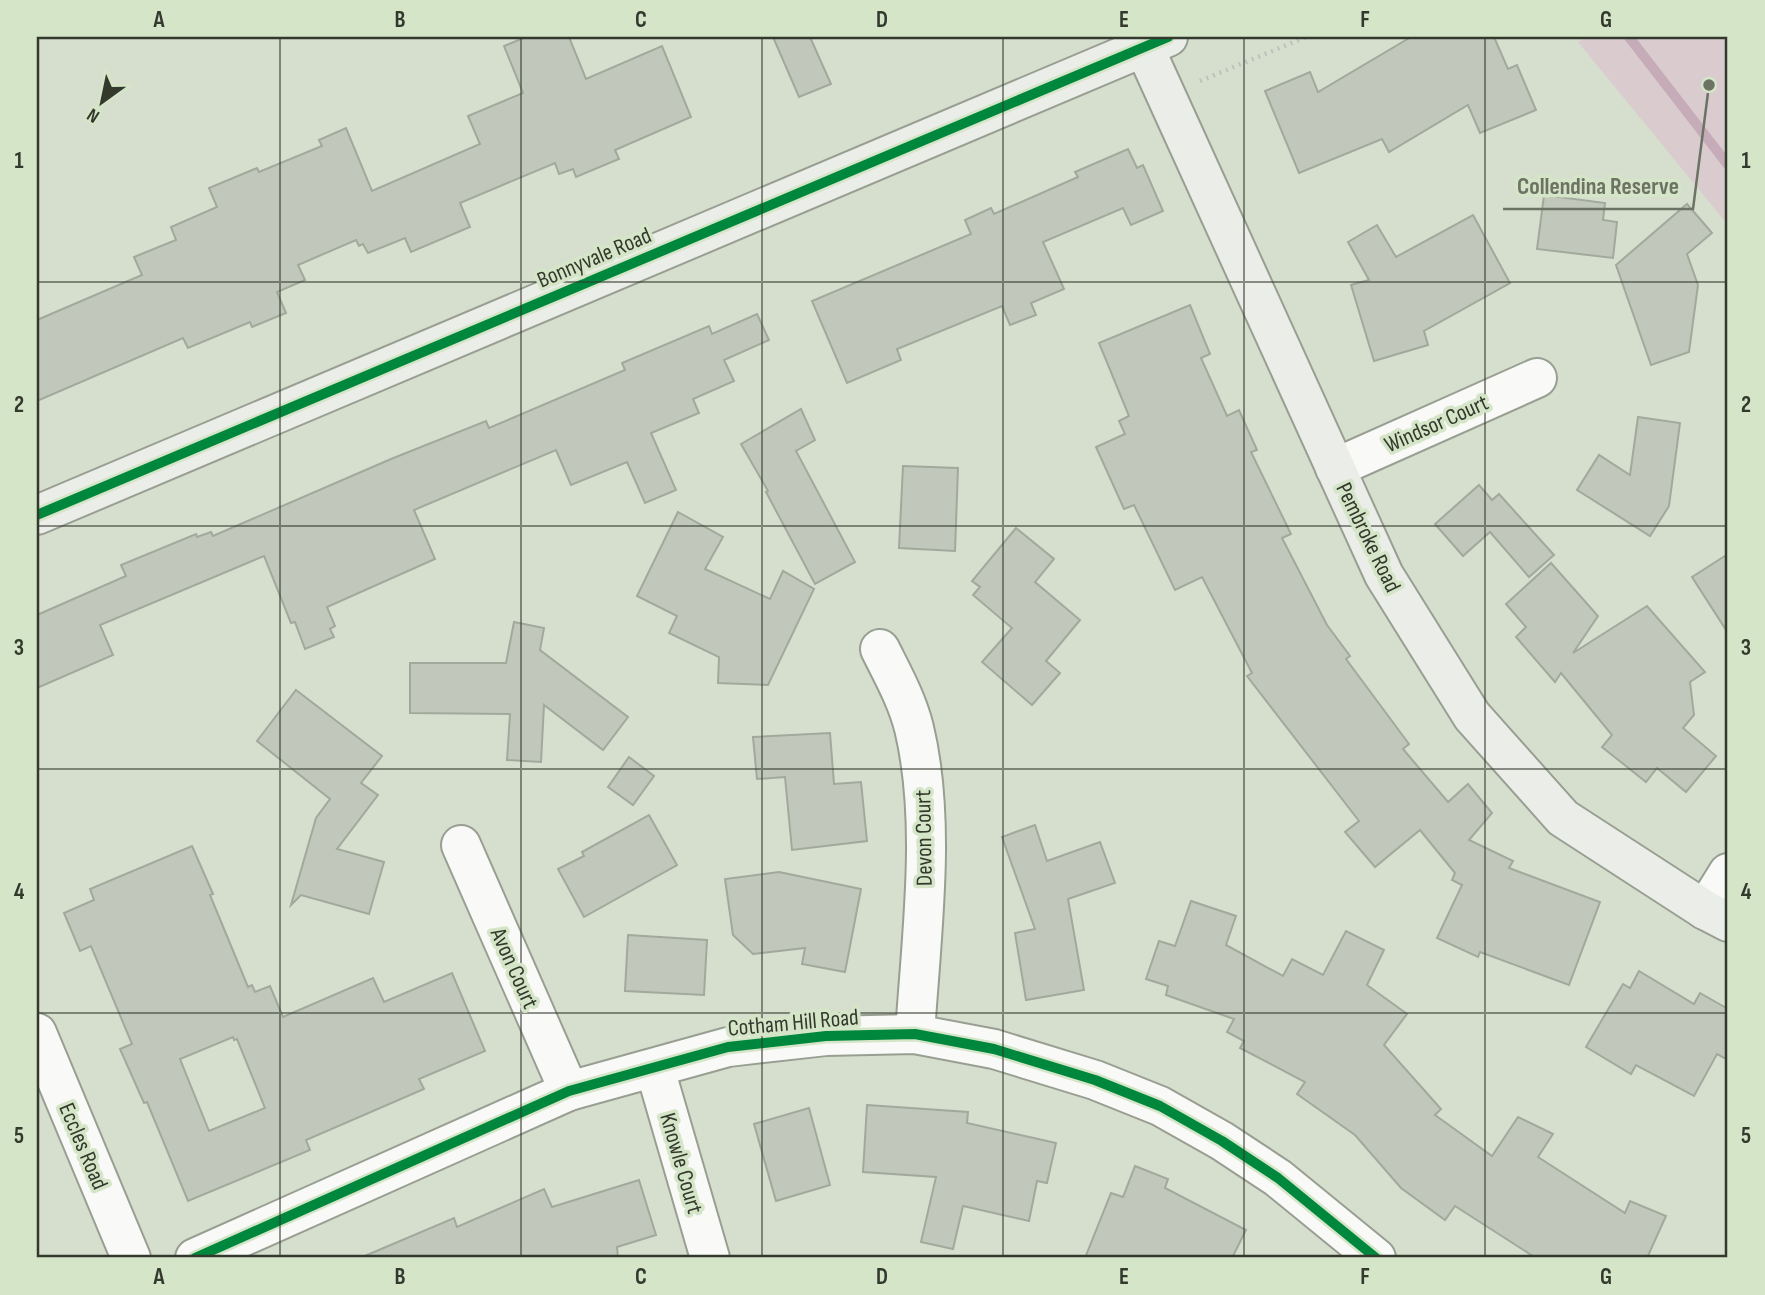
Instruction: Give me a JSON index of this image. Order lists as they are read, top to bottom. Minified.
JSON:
{"streets":{"street":["Bonnyvale Road","Windsor Court","Pembroke Road","Devon Court","Avon Court","Cotham Hill Road","Eccles Road","Knowle Court"]},"crossings":[["Bonnyvale Road","Pembroke Road"],["Windsor Court","Pembroke Road"],["Devon Court","Cotham Hill Road"],["Avon Court","Cotham Hill Road"],["Cotham Hill Road","Knowle Court"]],"places":["Collendina Reserve"],"north":"bottom left","grid":{"columns":["A","B","C","D","E","F","G"],"rows":["1","2","3","4","5"]}}
